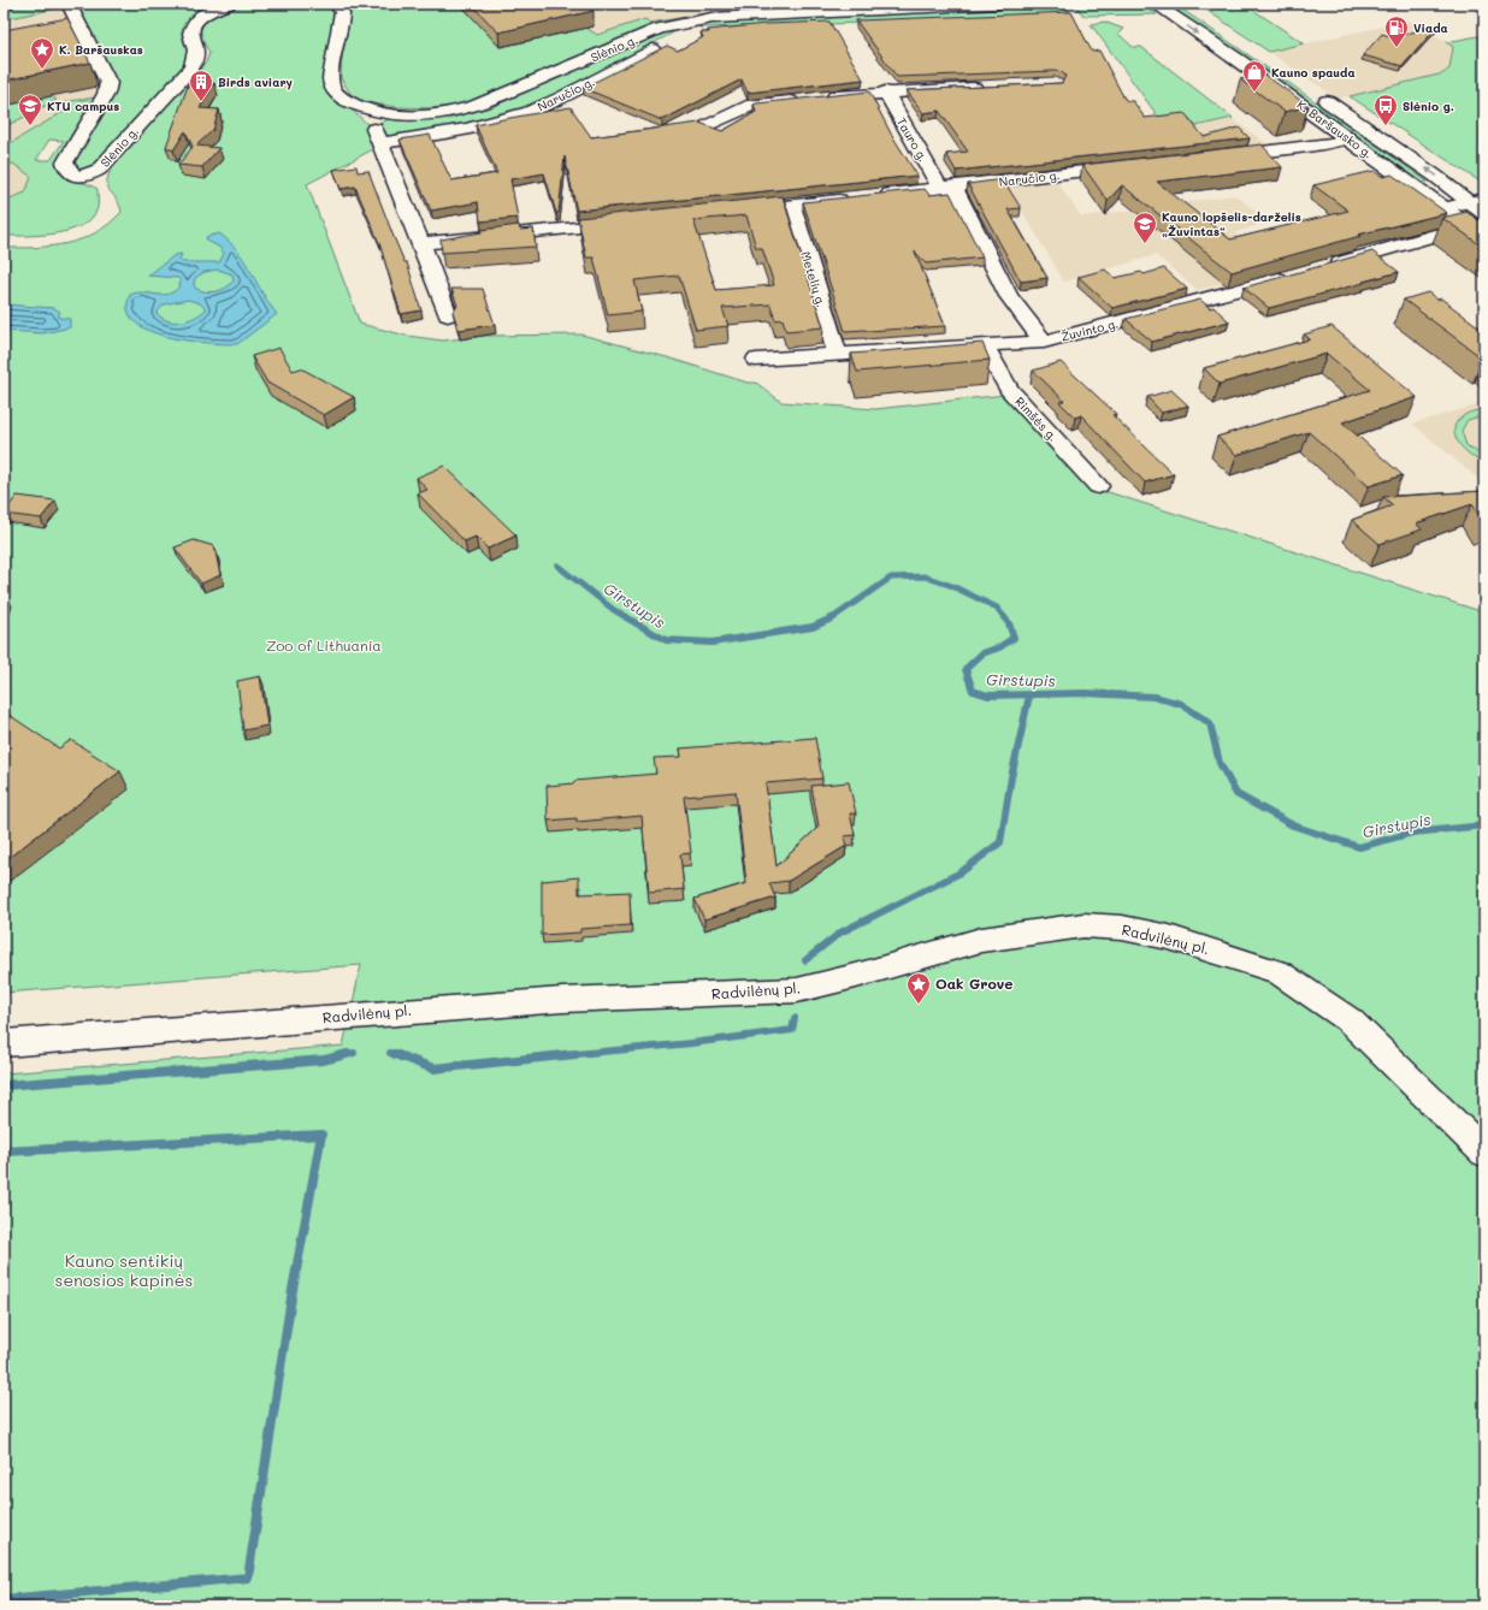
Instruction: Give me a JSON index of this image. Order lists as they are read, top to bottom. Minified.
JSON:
{"streets":{"street":["Slėnio g.","Naručio g.","K. Baršausko g.","Tauro g.","Metelių g.","Žuvinto g.","Rimšės g.","Radvilėnų pl."]},"crossings":[["Slėnio g.","Naručio g."],["Naručio g.","Tauro g."],["Metelių g.","Žuvinto g."],["Žuvinto g.","Rimšės g."]],"water":["Girstupis"],"parks":["Zoo of Lithuania","Kauno sentikių senosios kapinės"],"places":{"fuel station":["Viada"],"place":["K. Baršauskas","Oak Grove"],"shop":["Kauno spauda"],"building":["Birds aviary"],"school or university":["KTU campus","Kauno lopšelis-darželis „Žuvintas“"],"bus stop":["Slėnio g."]}}
